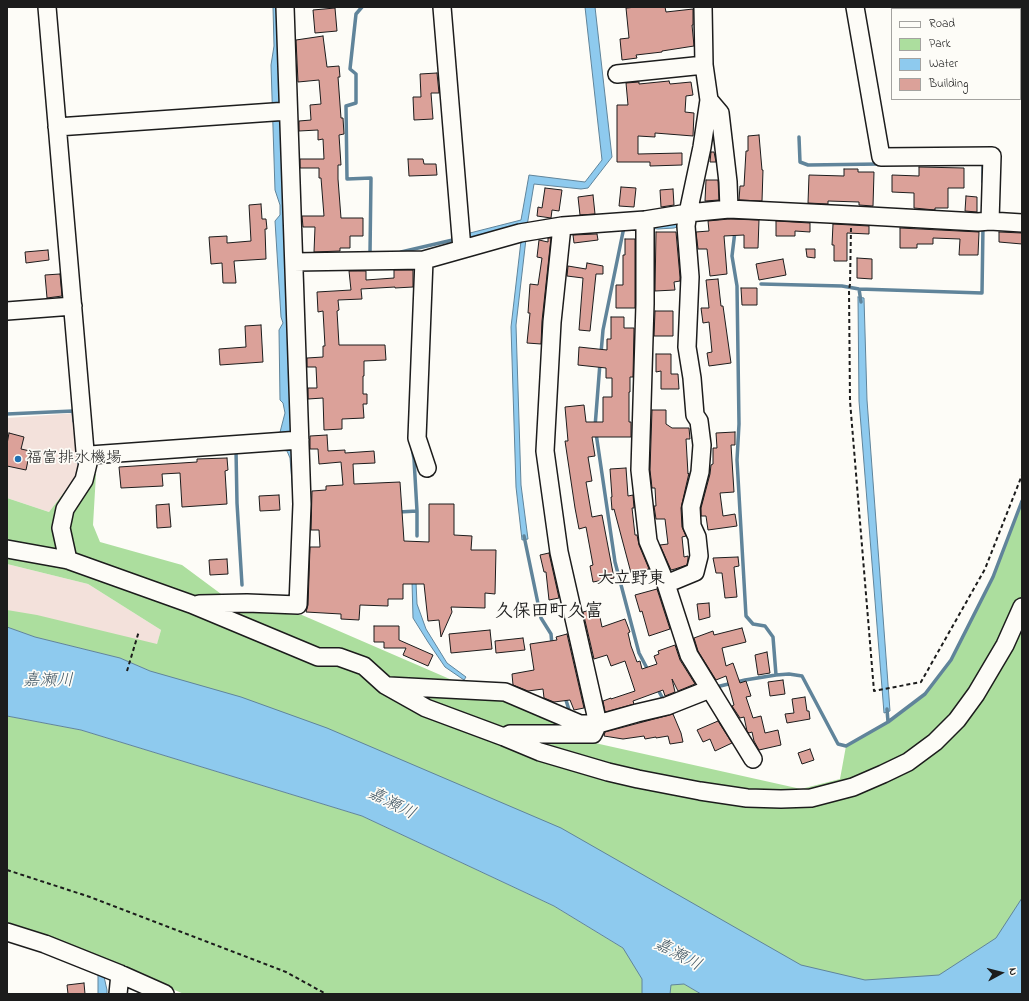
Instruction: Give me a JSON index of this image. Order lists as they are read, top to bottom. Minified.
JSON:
{"districts":["大立野東","久保田町久富"],"water":["嘉瀬川"],"places":["福富排水機場"],"legend":["Road","Park","Water","Building"],"north":"right"}
